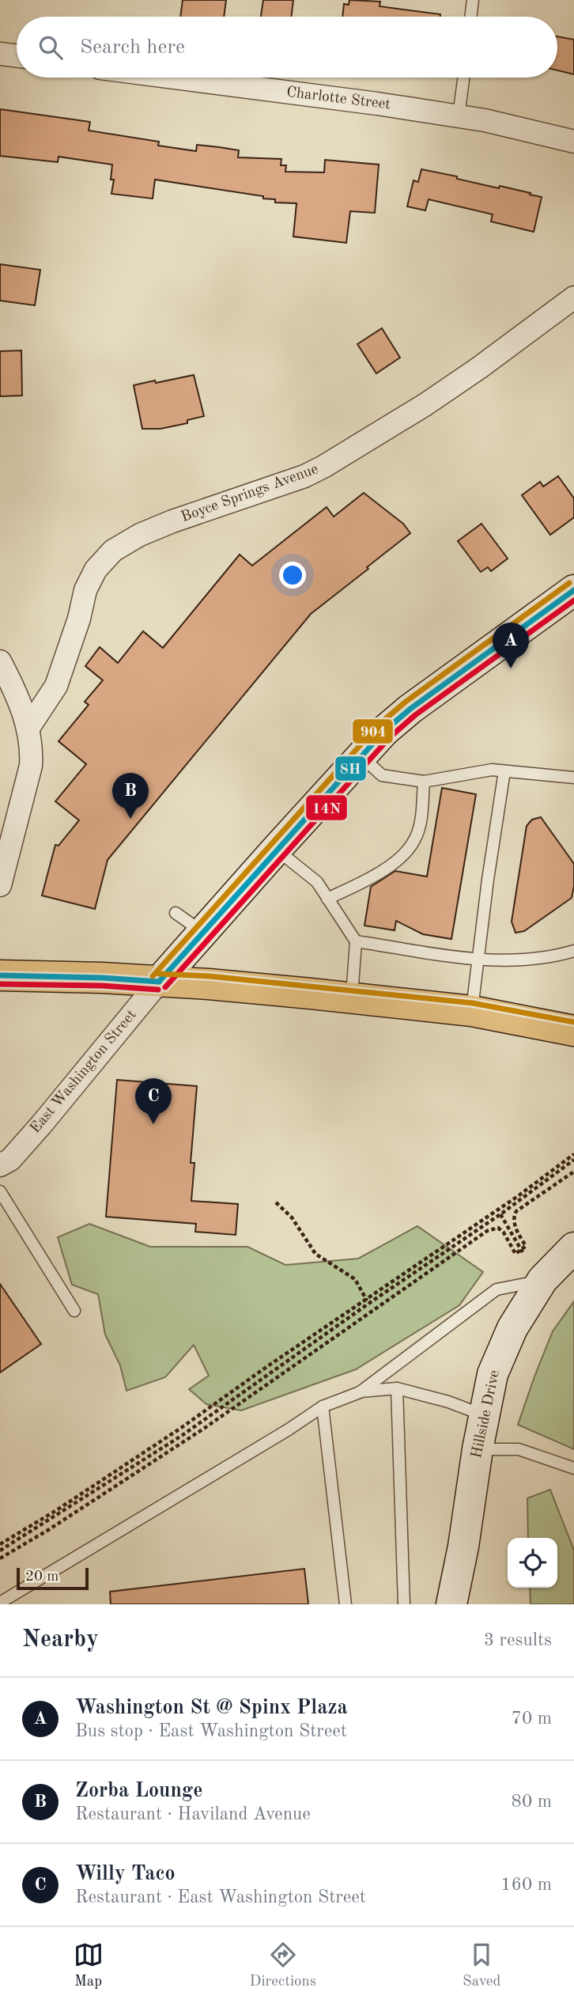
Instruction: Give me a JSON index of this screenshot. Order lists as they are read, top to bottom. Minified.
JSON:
{"streets":{"street":["Charlotte Street","Boyce Springs Avenue","East Washington Street","Hillside Drive"]},"lines":["transit line 904","transit line 8H","transit line 14N"],"scale_bar":"20 m","page":{"search":"Search here","pins":["A","B","C"],"scale":"20 m","heading":["Nearby","3 results"],"list":[{"mark":"A","name":"Washington St @ Spinx Plaza","note":"Bus stop · East Washington Street","value":"70 m"},{"mark":"B","name":"Zorba Lounge","note":"Restaurant · Haviland Avenue","value":"80 m"},{"mark":"C","name":"Willy Taco","note":"Restaurant · East Washington Street","value":"160 m"}],"nav":["Map","Directions","Saved"]}}
